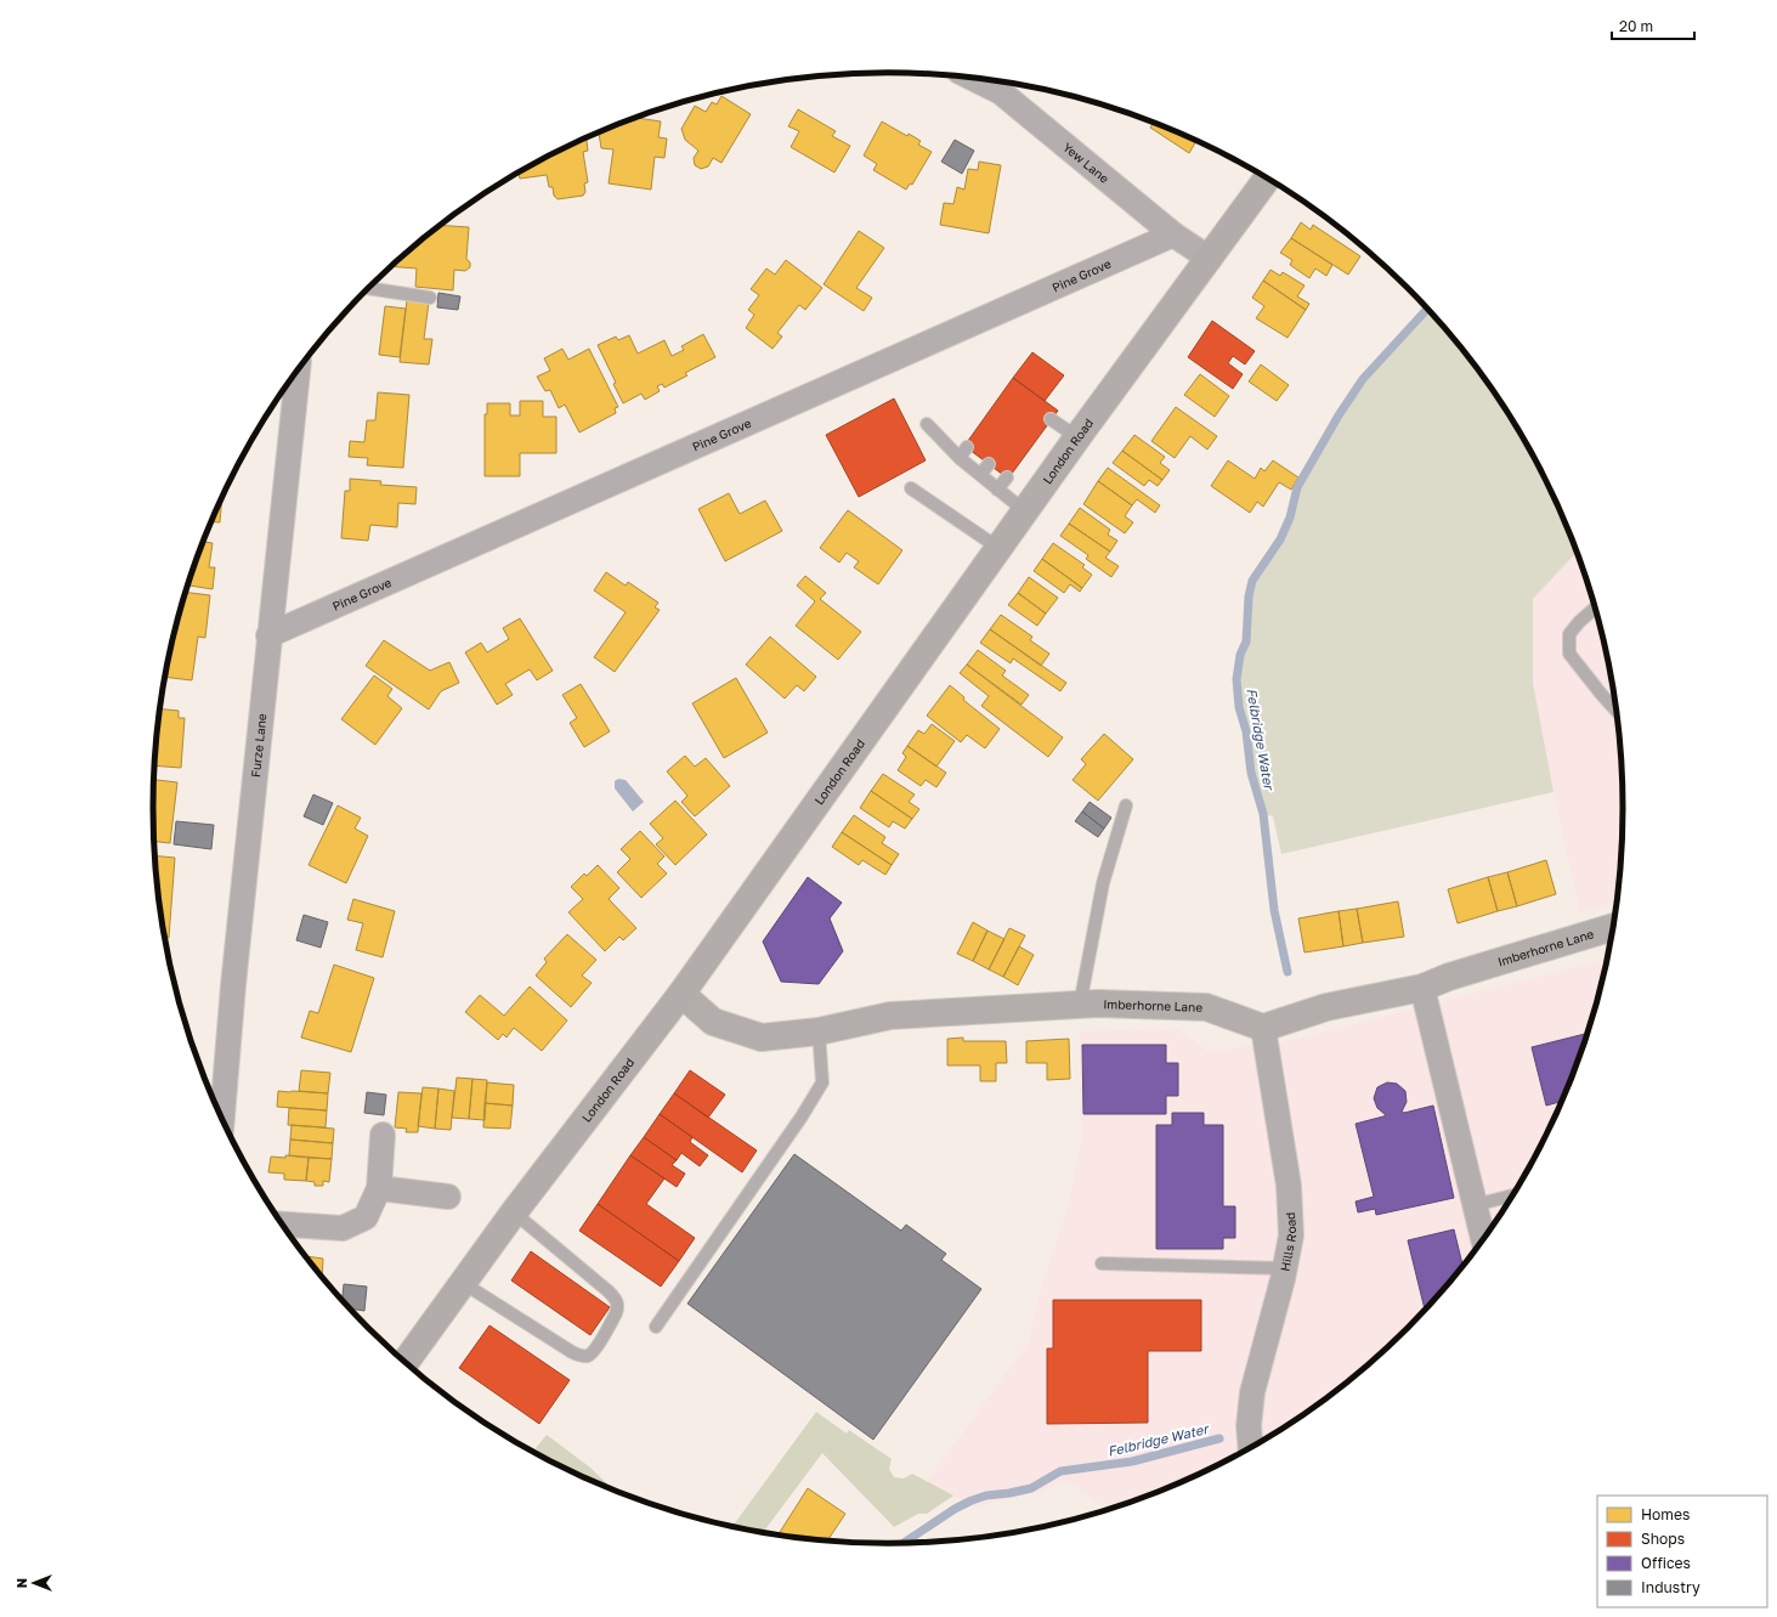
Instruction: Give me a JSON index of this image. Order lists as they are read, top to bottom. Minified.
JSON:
{"streets":{"highway":["London Road"],"street":["Yew Lane","Pine Grove","Furze Lane","Imberhorne Lane","Hills Road"]},"crossings":[["Yew Lane","Pine Grove"],["Yew Lane","London Road"],["Pine Grove","Furze Lane"],["London Road","Imberhorne Lane"],["Imberhorne Lane","Hills Road"]],"water":["Felbridge Water"],"legend":["Homes","Shops","Offices","Industry"],"scale_bar":"20 m","north":"left"}
